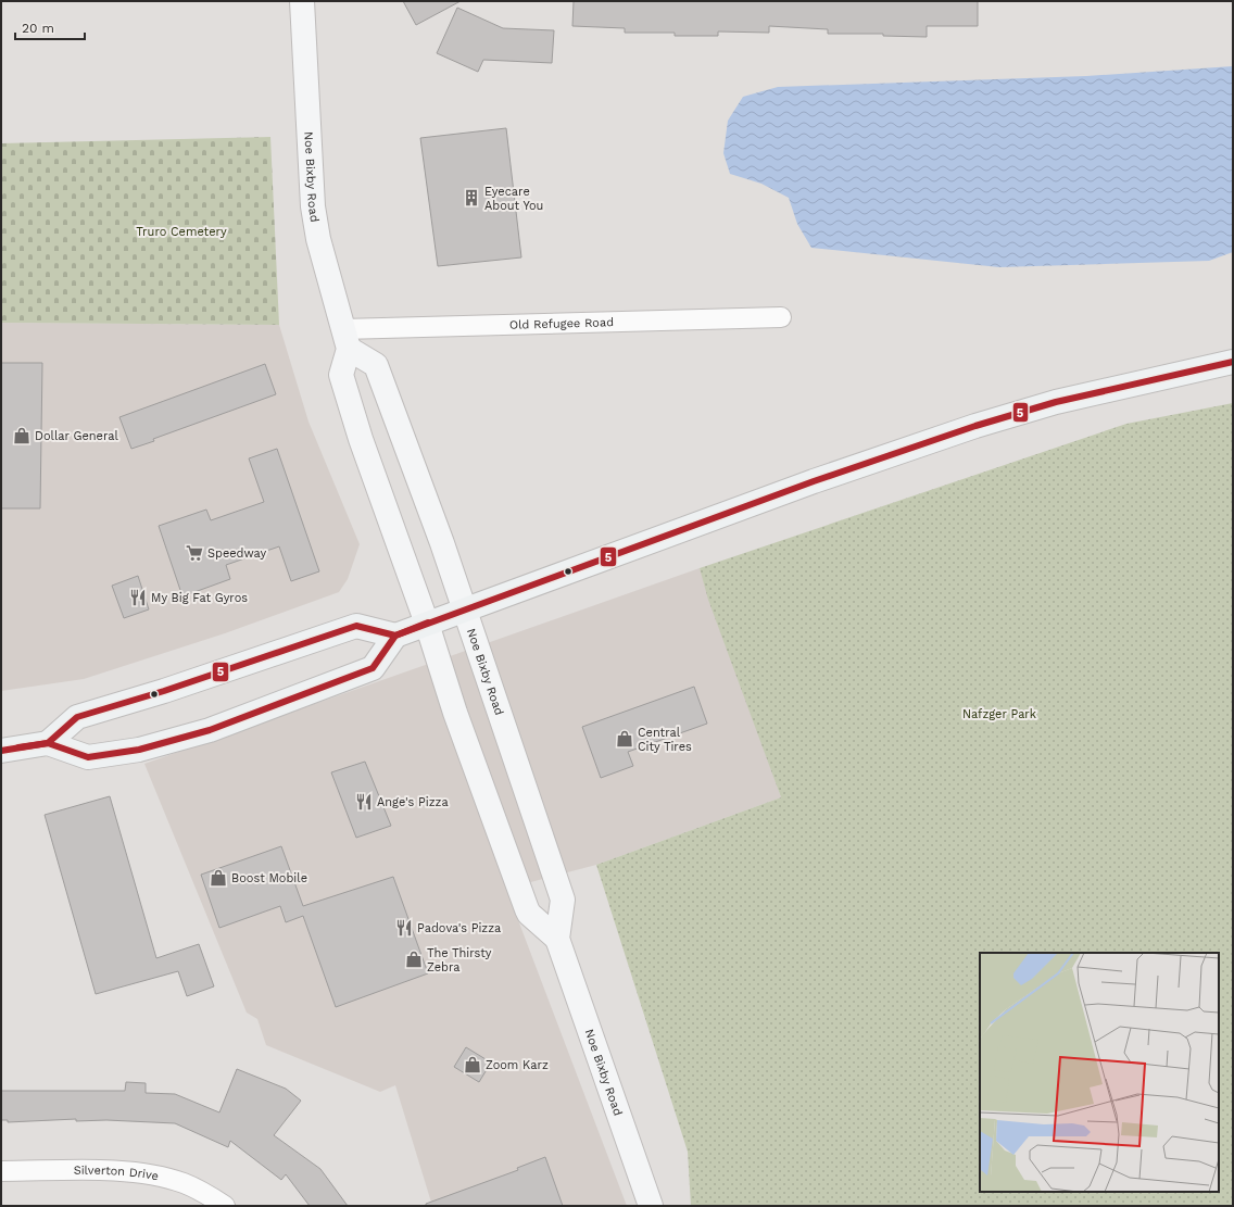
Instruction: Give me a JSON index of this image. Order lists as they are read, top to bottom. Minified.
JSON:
{"streets":{"street":["Noe Bixby Road","Old Refugee Road","Silverton Drive"]},"crossings":[["Noe Bixby Road","Old Refugee Road"]],"parks":["Truro Cemetery","Nafzger Park"],"places":{"building":["Eyecare About You"],"shop":["Dollar General","Central City Tires","Boost Mobile","The Thirsty Zebra","Zoom Karz"],"supermarket":["Speedway"],"restaurant":["My Big Fat Gyros","Ange's Pizza","Padova's Pizza"]},"lines":["transit line 5"],"scale_bar":"20 m"}
